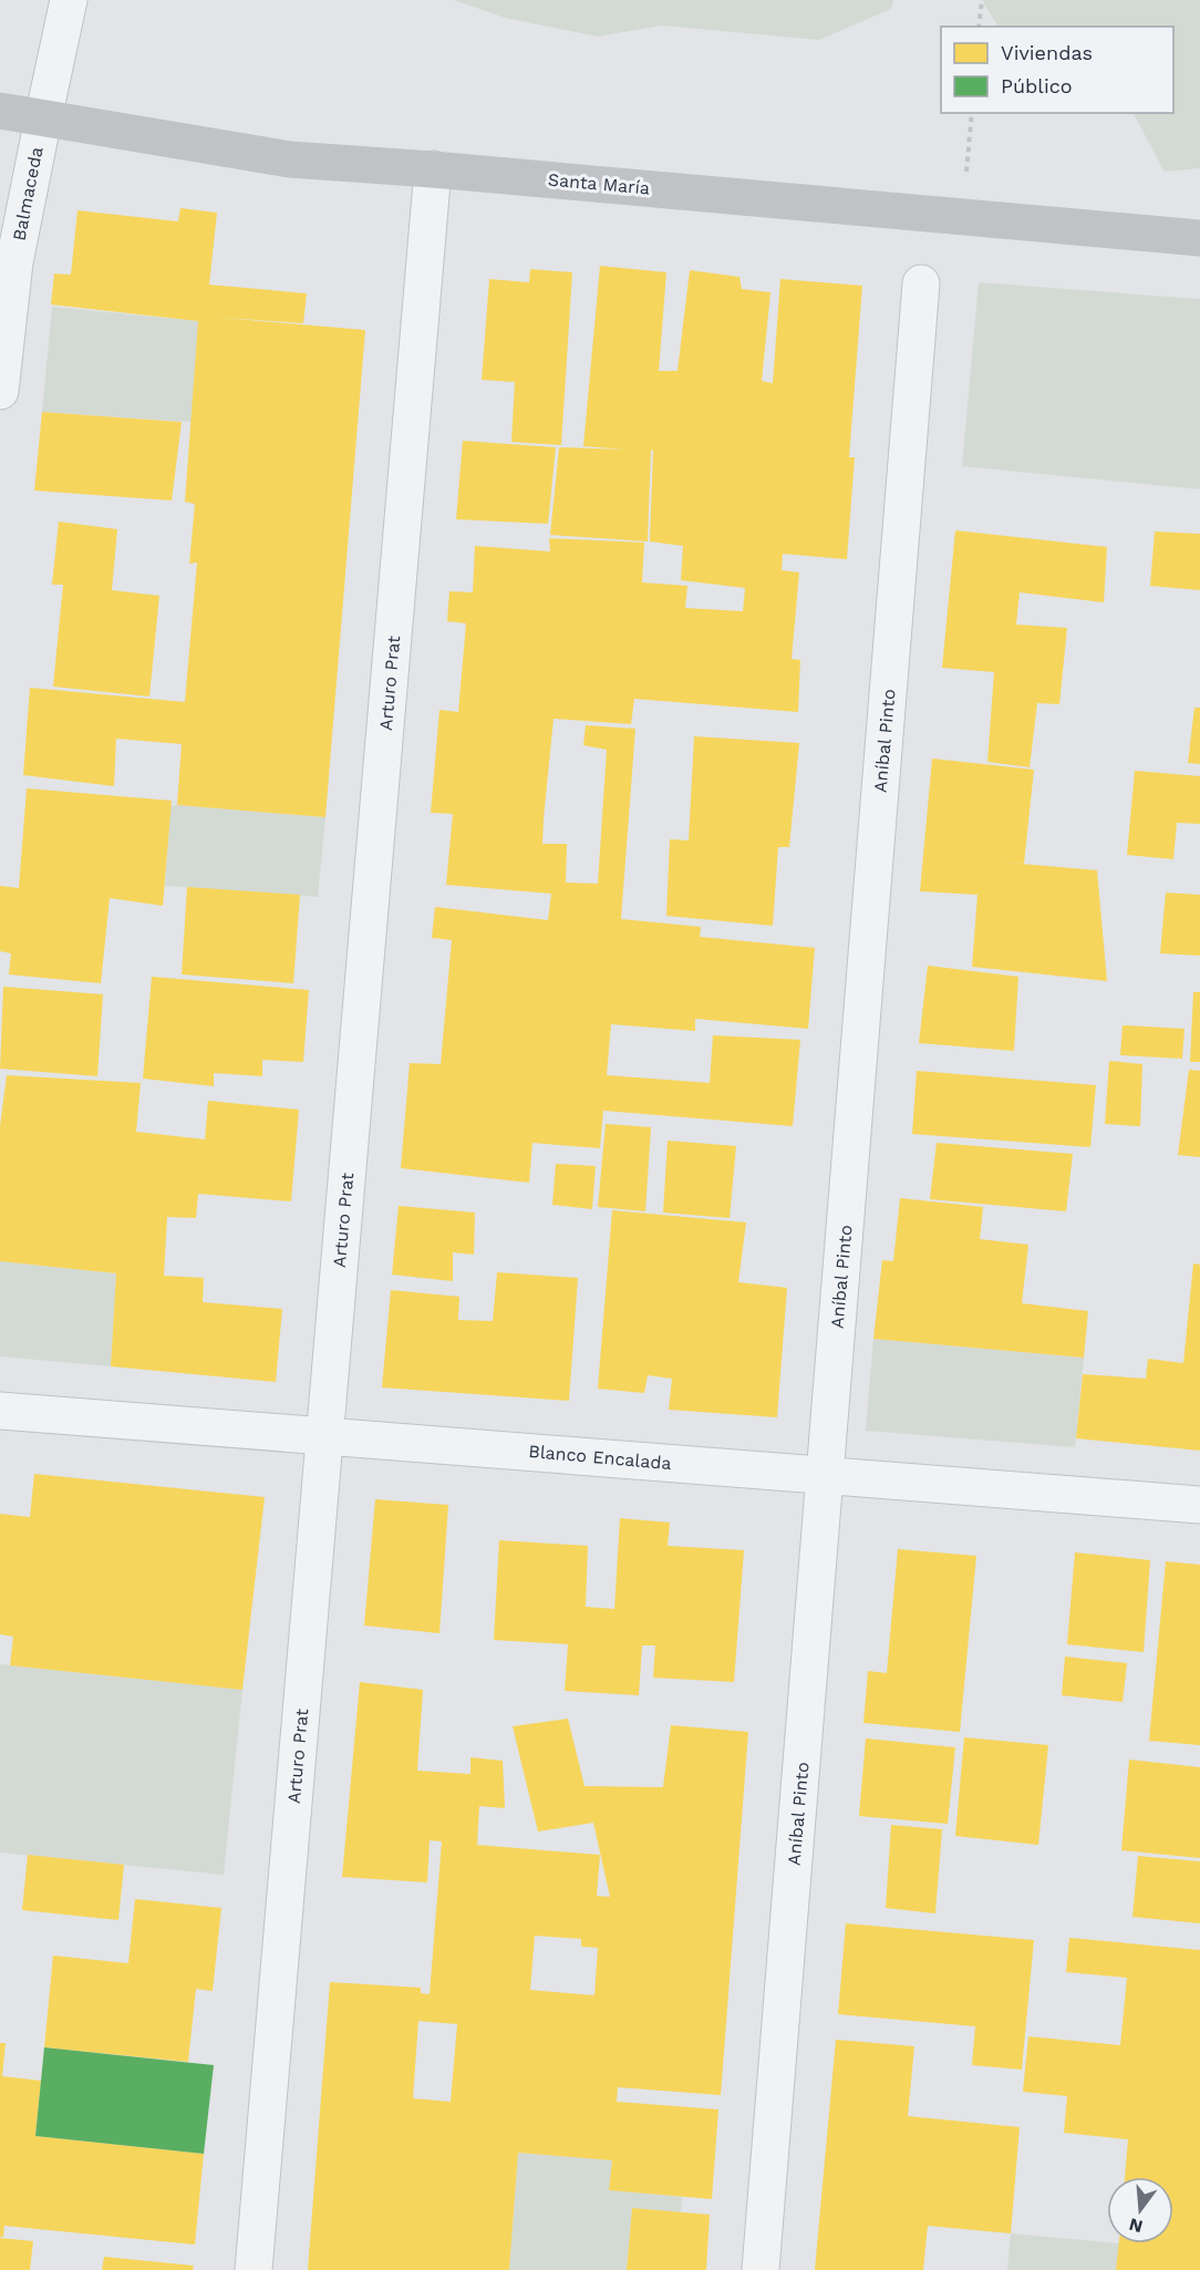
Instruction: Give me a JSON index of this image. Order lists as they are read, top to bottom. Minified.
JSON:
{"streets":{"main road":["Santa María"],"street":["Balmaceda","Arturo Prat","Aníbal Pinto","Blanco Encalada"]},"crossings":[["Santa María","Balmaceda"],["Santa María","Arturo Prat"],["Arturo Prat","Blanco Encalada"],["Aníbal Pinto","Blanco Encalada"]],"legend":["Viviendas","Público"],"north":"bottom"}
